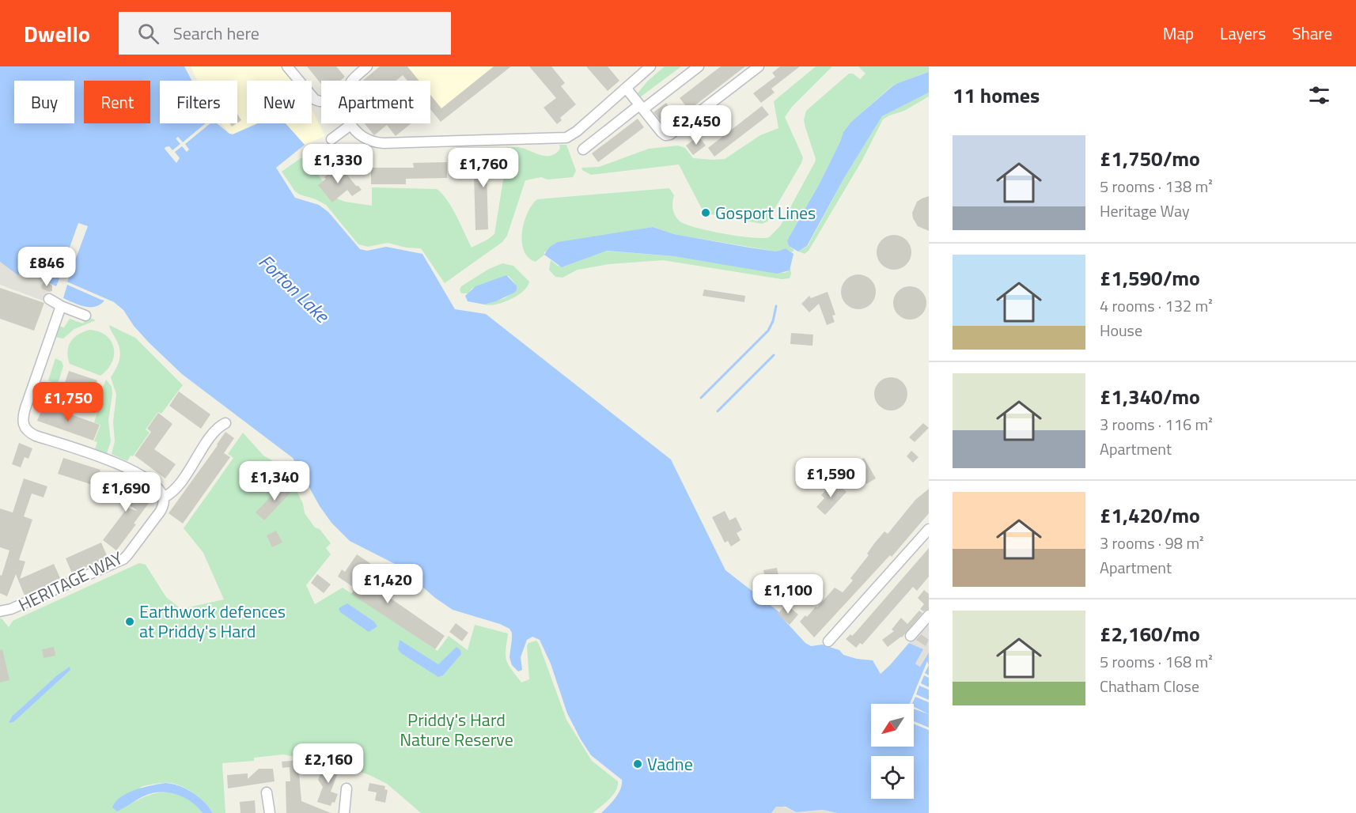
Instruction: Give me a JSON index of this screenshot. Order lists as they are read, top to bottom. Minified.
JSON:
{"streets":{"street":["HERITAGE WAY"]},"water":["Forton Lake"],"parks":["Priddy's Hard Nature Reserve"],"places":["Gosport Lines","Earthwork defences at Priddy's Hard","Vadne"],"north":"bottom left","page":{"header":"Dwello","search":"Search here","nav":["Map","Layers","Share"],"heading":"11 homes","chip":["Buy","Rent","Filters","New","Apartment"],"price":["£2,450","£1,330","£1,760","£846","£1,750","£1,590","£1,340","£1,690","£1,420","£1,100","£2,160"],"list":[{"name":"£1,750/mo","note":"5 rooms · 138 m² · Heritage Way"},{"name":"£1,590/mo","note":"4 rooms · 132 m² · House"},{"name":"£1,340/mo","note":"3 rooms · 116 m² · Apartment"},{"name":"£1,420/mo","note":"3 rooms · 98 m² · Apartment"},{"name":"£2,160/mo","note":"5 rooms · 168 m² · Chatham Close"}]}}
